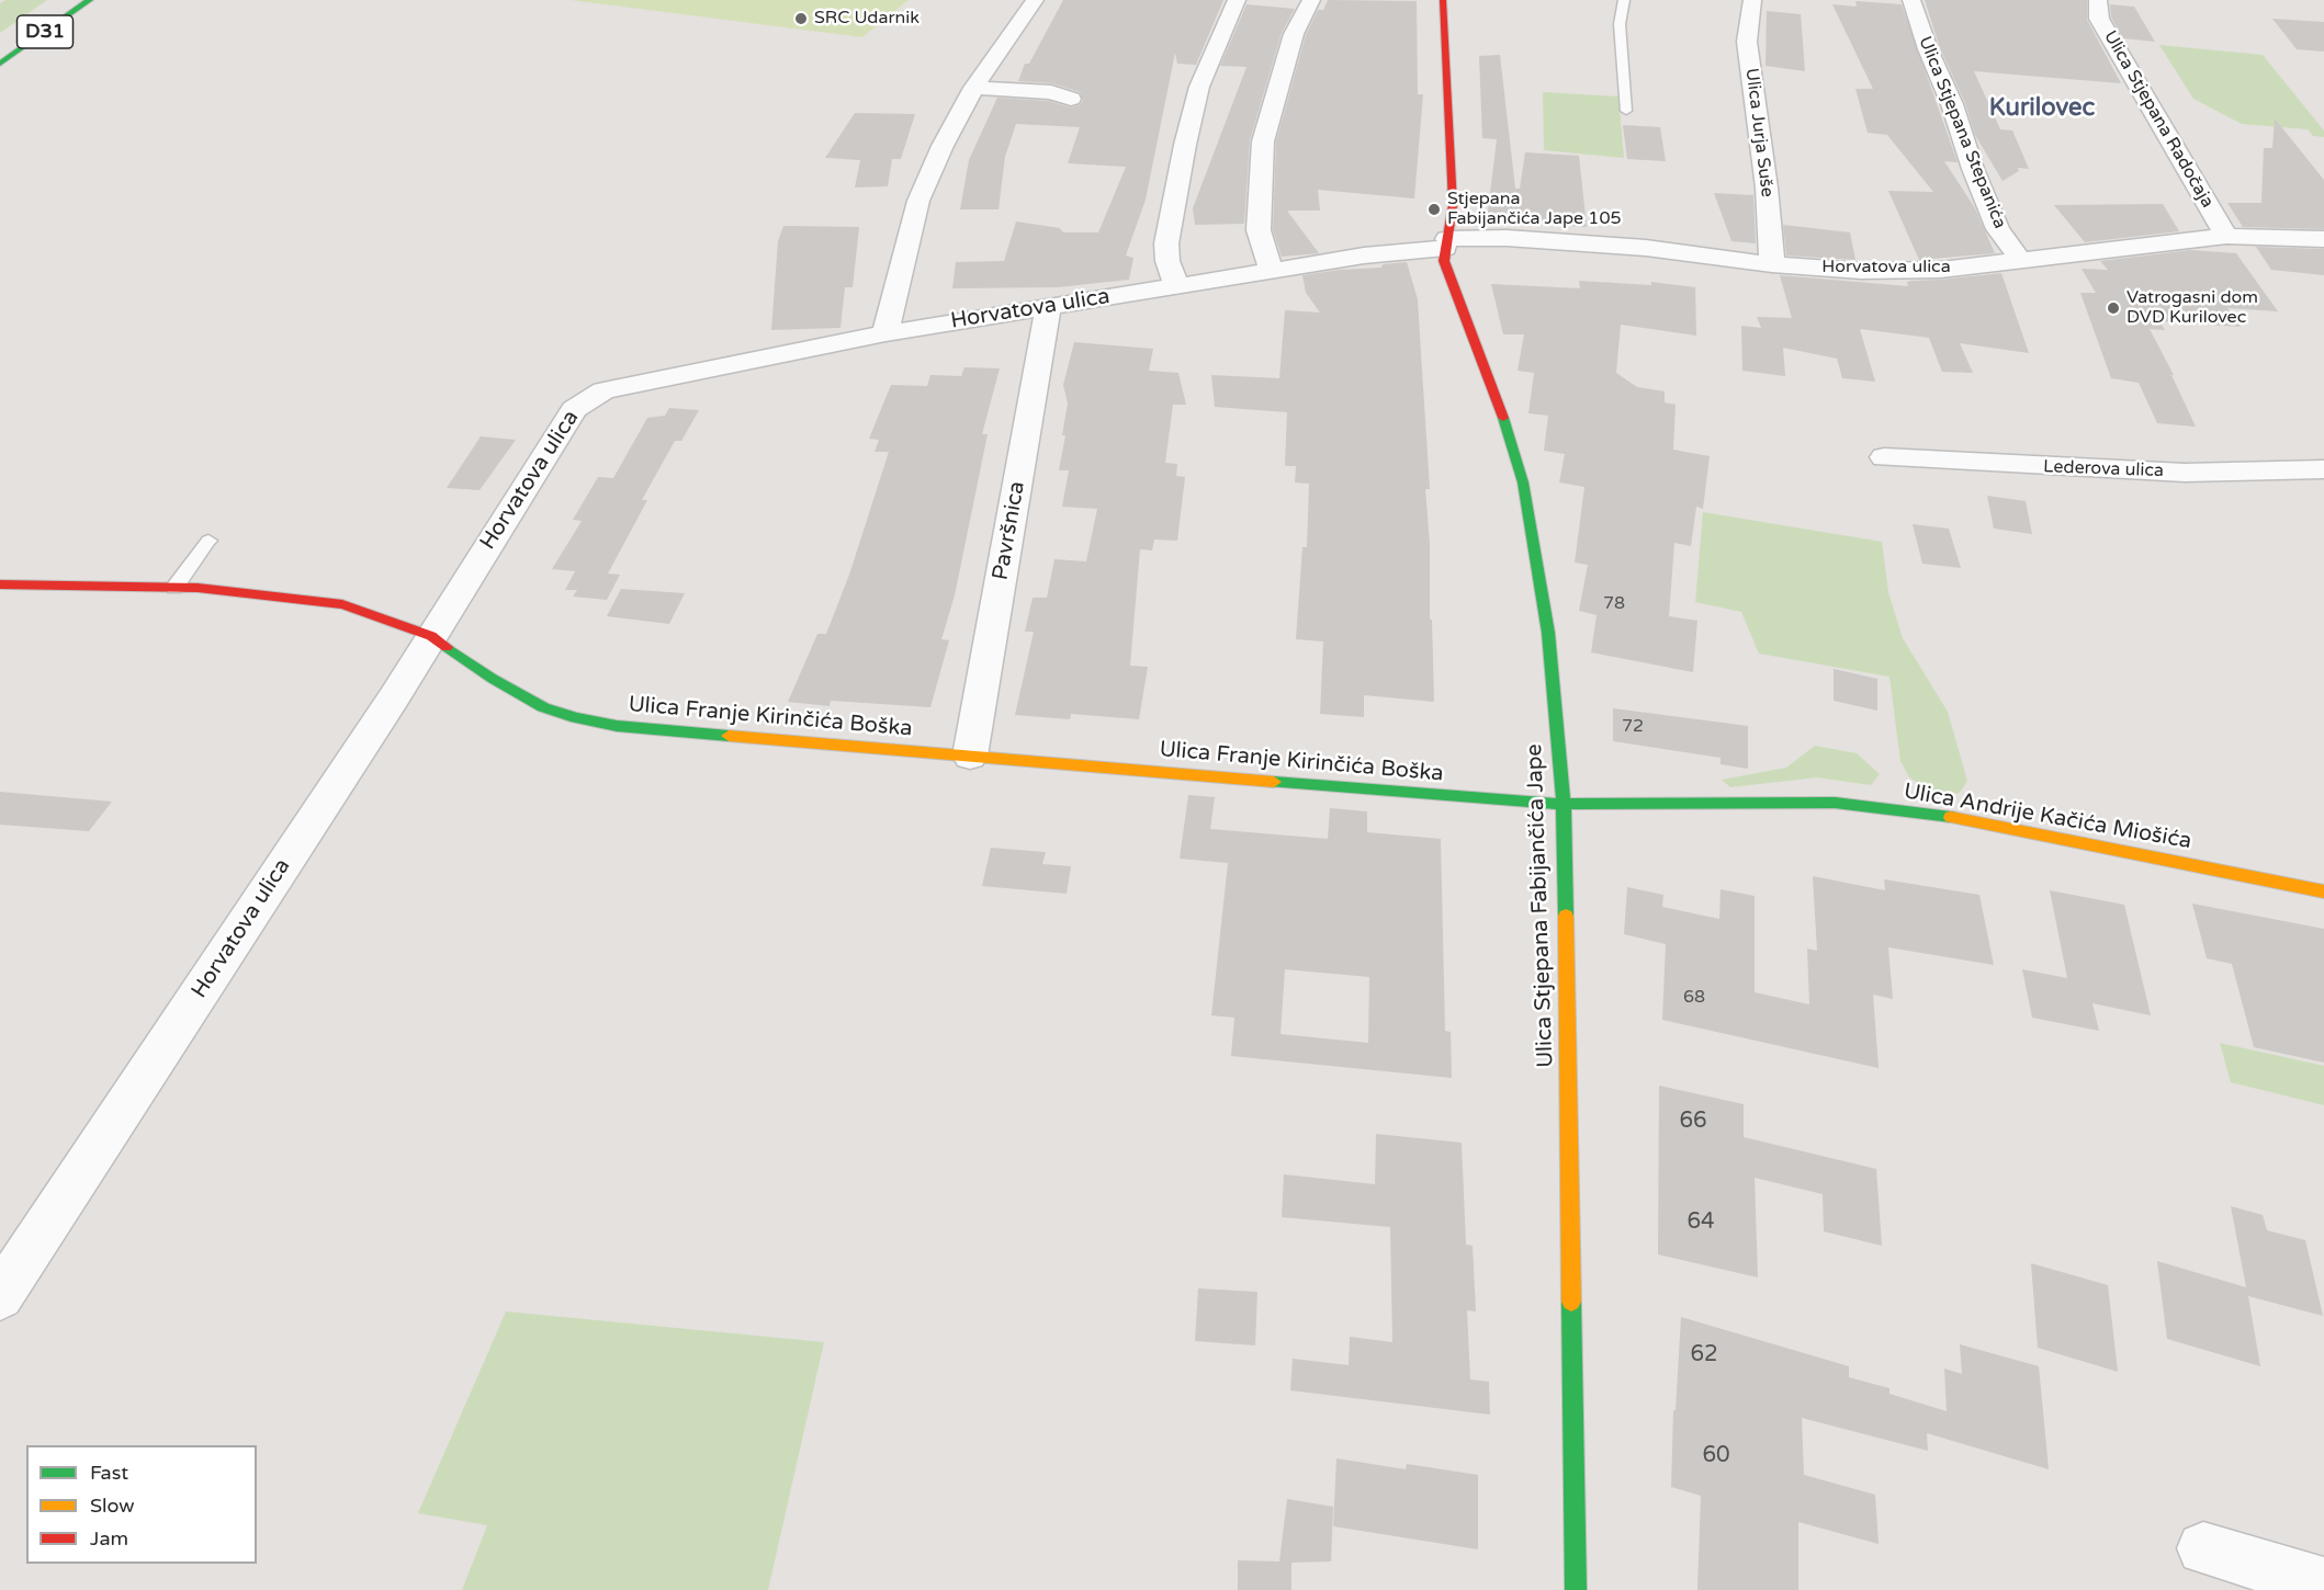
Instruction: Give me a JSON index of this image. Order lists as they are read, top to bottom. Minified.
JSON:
{"streets":{"street":["D31","Ulica Stjepana Radočaja","Ulica Jurja Suše","Ulica Stjepana Stepanića","Horvatova ulica","Lederova ulica","Pavršnica","Ulica Franje Kirinčića Boška","Ulica Andrije Kačića Miošića","Ulica Stjepana Fabijančića Jape"]},"crossings":[["Ulica Stjepana Radočaja","Horvatova ulica"],["Ulica Jurja Suše","Horvatova ulica"],["Ulica Stjepana Stepanića","Horvatova ulica"],["Horvatova ulica","Pavršnica"],["Horvatova ulica","Ulica Franje Kirinčića Boška"],["Horvatova ulica","Ulica Stjepana Fabijančića Jape"],["Pavršnica","Ulica Franje Kirinčića Boška"],["Ulica Franje Kirinčića Boška","Ulica Andrije Kačića Miošića"],["Ulica Franje Kirinčića Boška","Ulica Stjepana Fabijančića Jape"],["Ulica Andrije Kačića Miošića","Ulica Stjepana Fabijančića Jape"]],"districts":["Kurilovec"],"places":["SRC Udarnik","Stjepana Fabijančića Jape 105","Vatrogasni dom DVD Kurilovec"],"house_numbers":["78","72","68","66","64","62","60"],"legend":["Fast","Slow","Jam"]}
